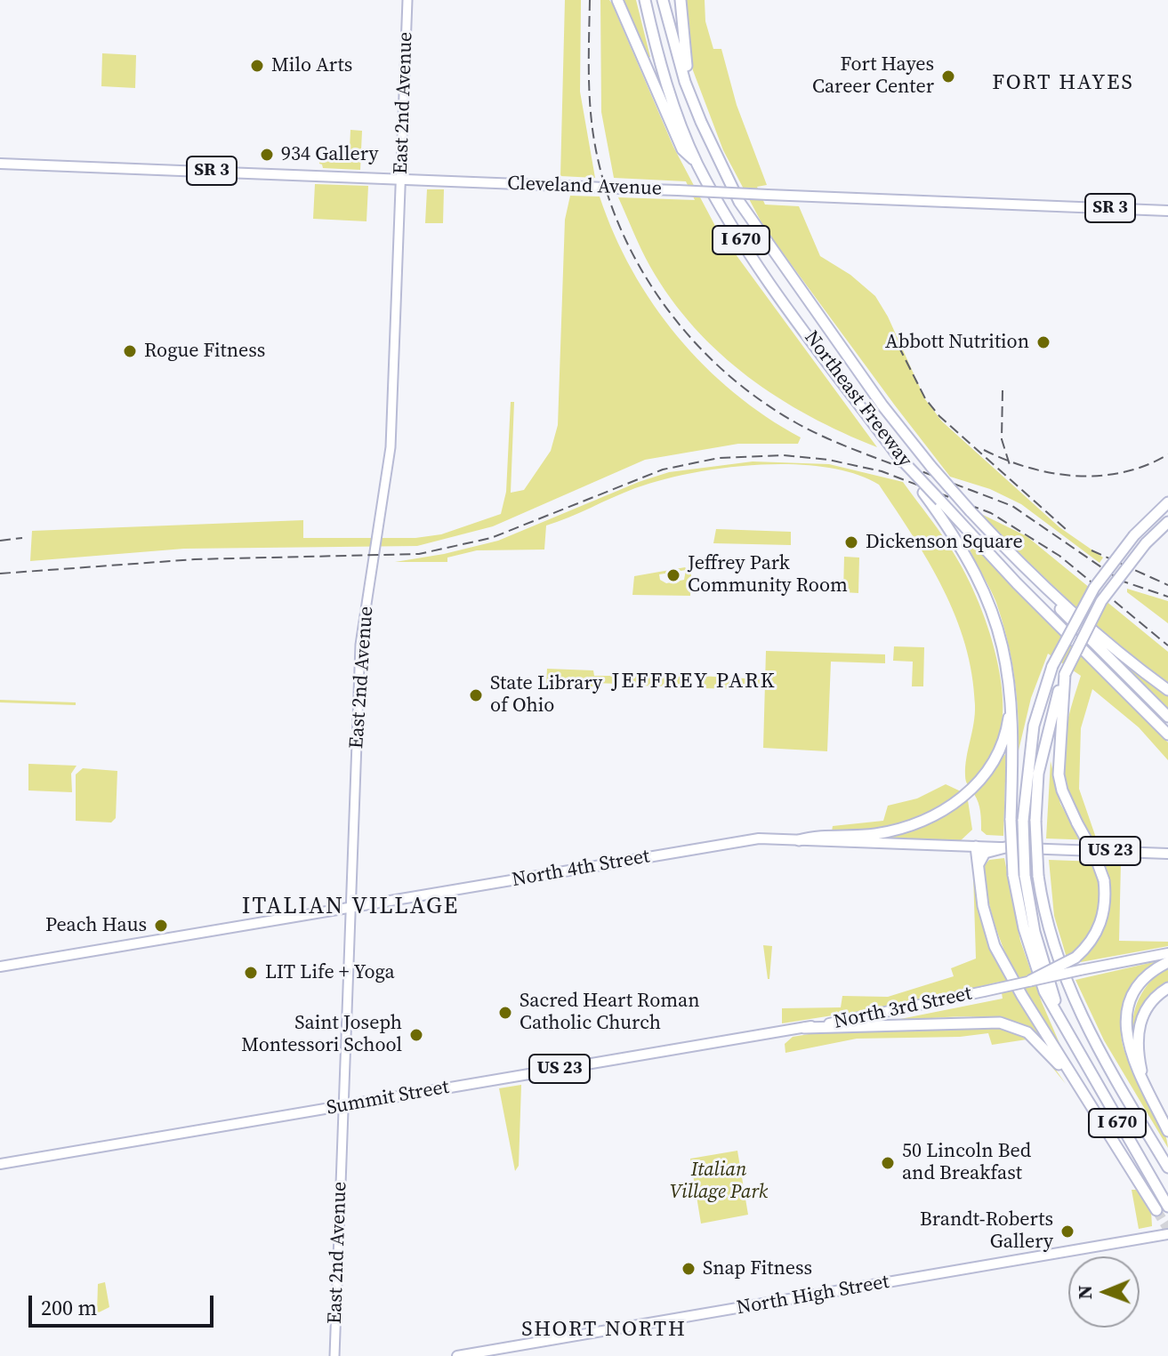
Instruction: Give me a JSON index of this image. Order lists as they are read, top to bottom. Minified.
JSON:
{"streets":{"highway":["I 670","Northeast Freeway"],"main road":["SR 3","Cleveland Avenue","US 23","North 4th Street","North 3rd Street","Summit Street","North High Street"],"street":["East 2nd Avenue"]},"crossings":[["East 2nd Avenue","Cleveland Avenue"],["East 2nd Avenue","North 4th Street"],["East 2nd Avenue","Summit Street"],["I 670","Northeast Freeway"],["US 23","North 3rd Street"],["North 3rd Street","Summit Street"]],"districts":["FORT HAYES","JEFFREY PARK","ITALIAN VILLAGE","SHORT NORTH"],"parks":["Italian Village Park"],"places":["Milo Arts","Fort Hayes Career Center","934 Gallery","Abbott Nutrition","Rogue Fitness","Dickenson Square","Jeffrey Park Community Room","State Library of Ohio","Peach Haus","LIT Life + Yoga","Sacred Heart Roman Catholic Church","Saint Joseph Montessori School","50 Lincoln Bed and Breakfast","Brandt-Roberts Gallery","Snap Fitness"],"scale_bar":"200 m","north":"left"}
